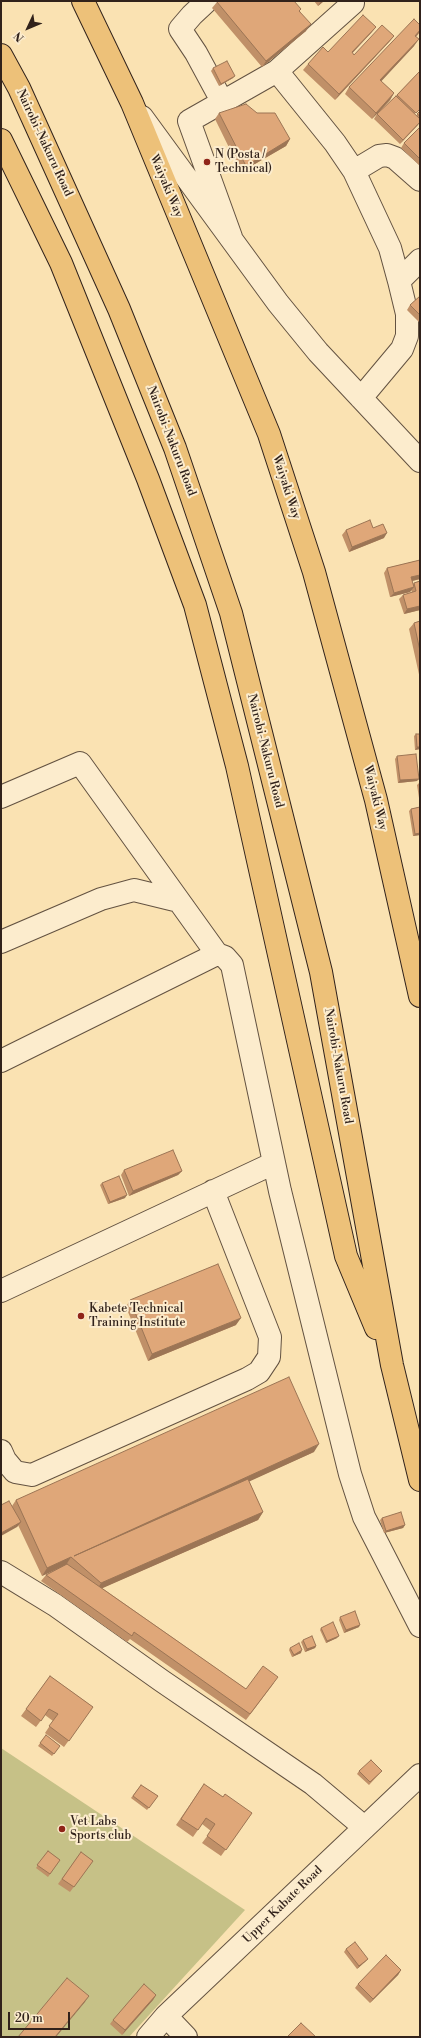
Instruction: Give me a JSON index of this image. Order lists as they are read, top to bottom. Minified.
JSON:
{"streets":{"highway":["Nairobi-Nakuru Road","Waiyaki Way"],"street":["Upper Kabate Road"]},"places":["N (Posta / Technical)","Kabete Technical Training Institute","Vet Labs Sports club"],"scale_bar":"20 m","north":"bottom left"}
